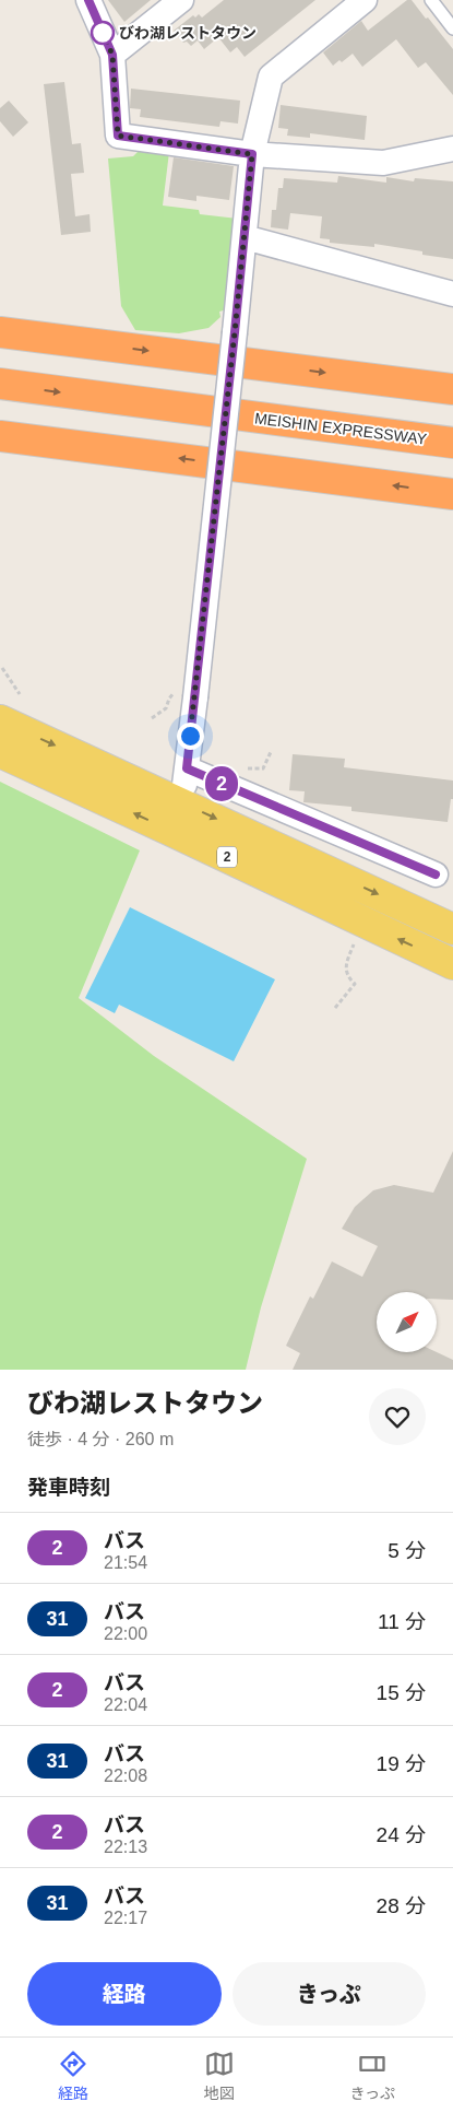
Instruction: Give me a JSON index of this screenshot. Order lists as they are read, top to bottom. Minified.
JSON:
{"streets":{"highway":["MEISHIN EXPRESSWAY"],"main road":["2"]},"places":["びわ湖レストタウン"],"lines":["bus line 2"],"north":"top right","page":{"on_map":"2","heading":[["びわ湖レストタウン","徒歩 · 4 分 · 260 m"],"発車時刻"],"list":[{"mark":"2","name":"バス","note":"21:54","value":"5 分"},{"mark":"31","name":"バス","note":"22:00","value":"11 分"},{"mark":"2","name":"バス","note":"22:04","value":"15 分"},{"mark":"31","name":"バス","note":"22:08","value":"19 分"},{"mark":"2","name":"バス","note":"22:13","value":"24 分"},{"mark":"31","name":"バス","note":"22:17","value":"28 分"}],"buttons":["経路","きっぷ"],"tabs":["経路","地図","きっぷ"]}}
